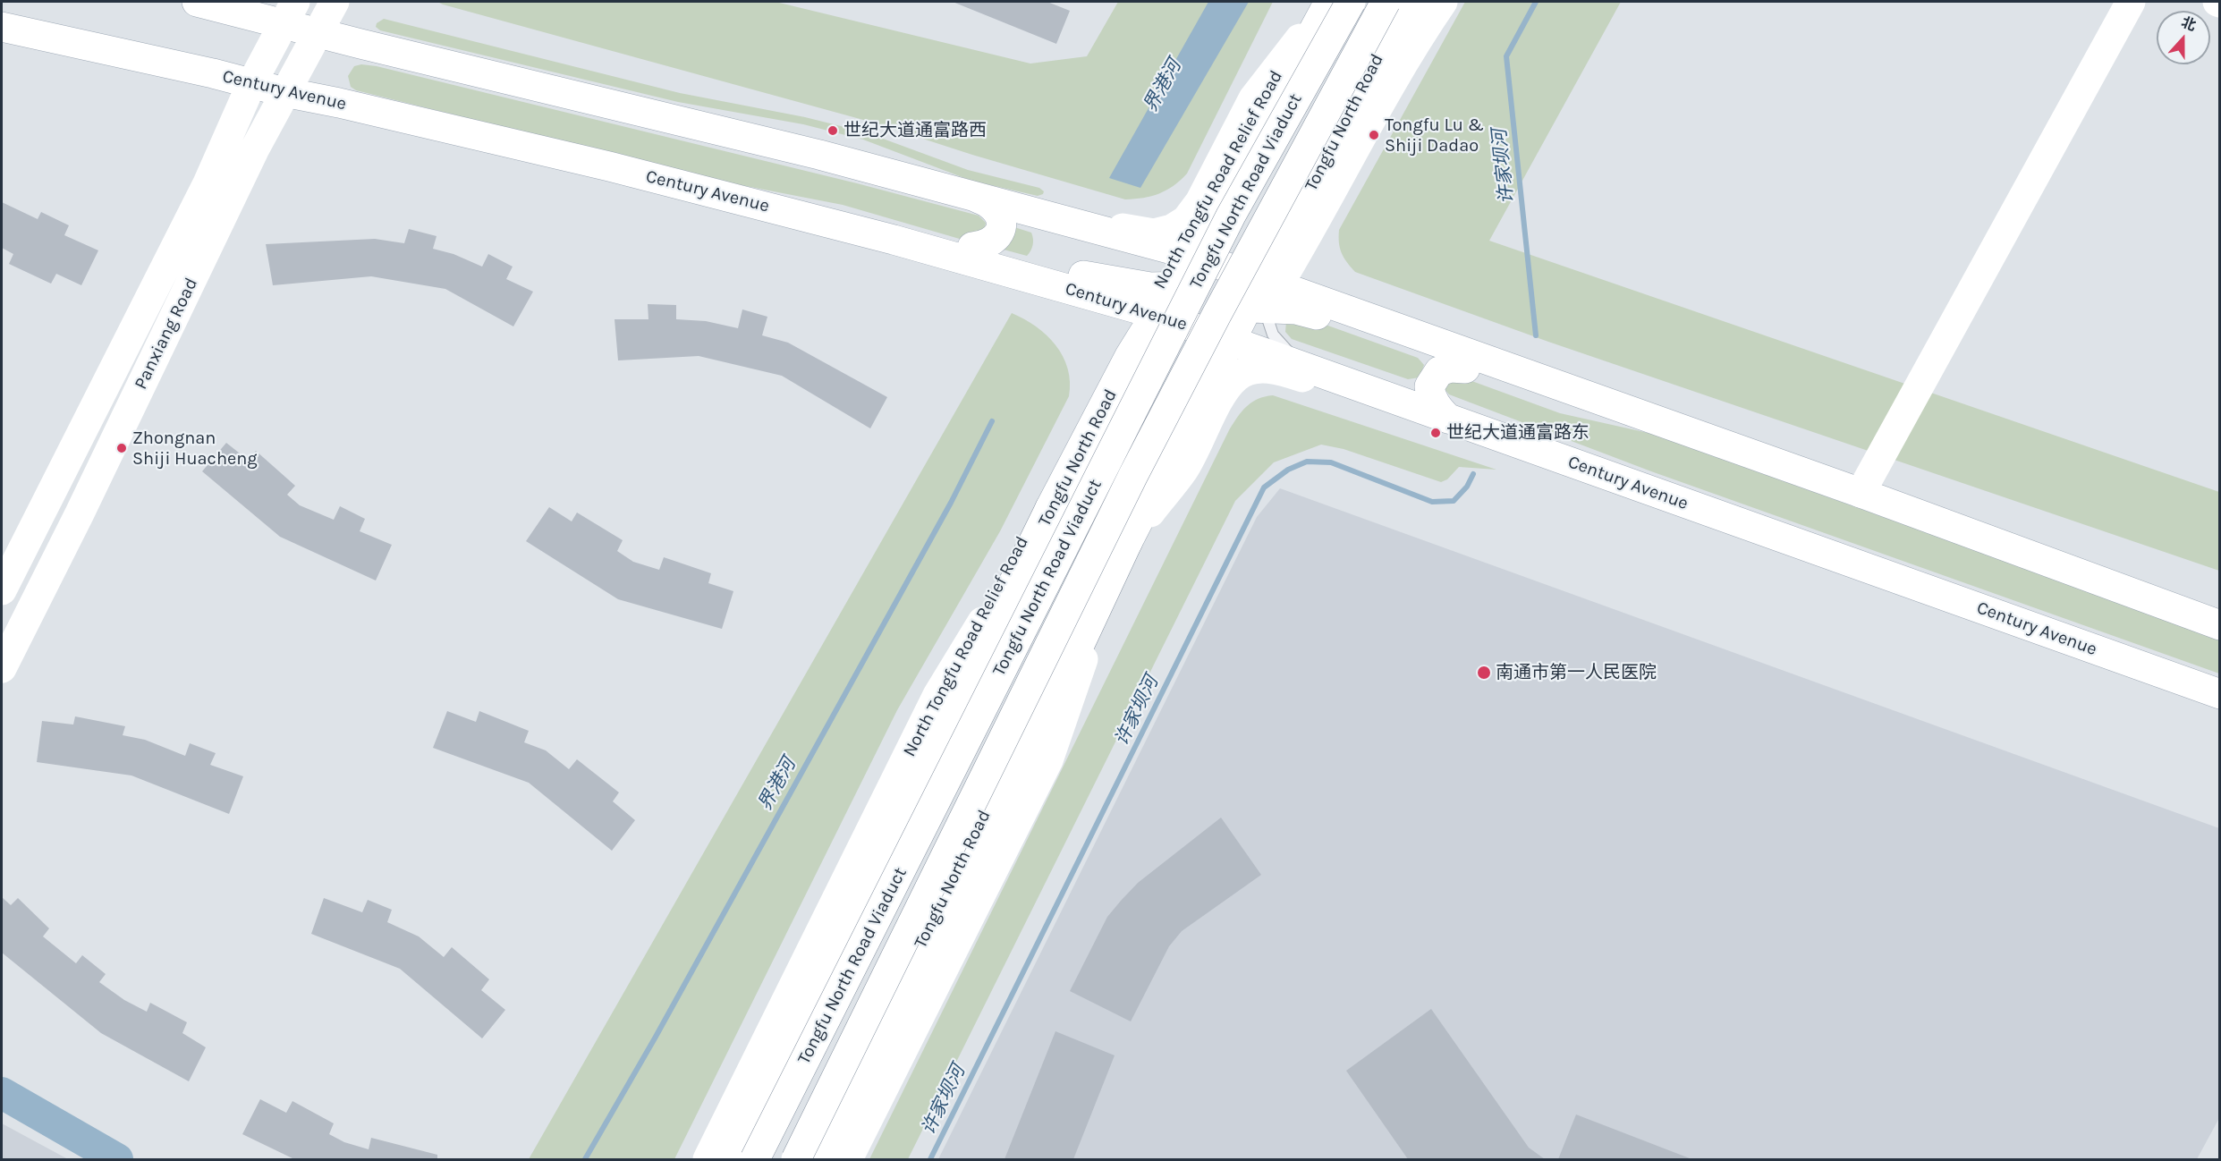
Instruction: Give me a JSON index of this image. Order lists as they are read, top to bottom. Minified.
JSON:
{"streets":{"main road":["Century Avenue","Tongfu North Road","North Tongfu Road Relief Road","Tongfu North Road Viaduct","Panxiang Road"]},"crossings":[["Century Avenue","Tongfu North Road"],["Century Avenue","Panxiang Road"],["Tongfu North Road","North Tongfu Road Relief Road"]],"water":["界港河","许家坝河"],"places":["世纪大道通富路西","Tongfu Lu & Shiji Dadao","世纪大道通富路东","Zhongnan Shiji Huacheng","南通市第一人民医院"],"north":"top"}
